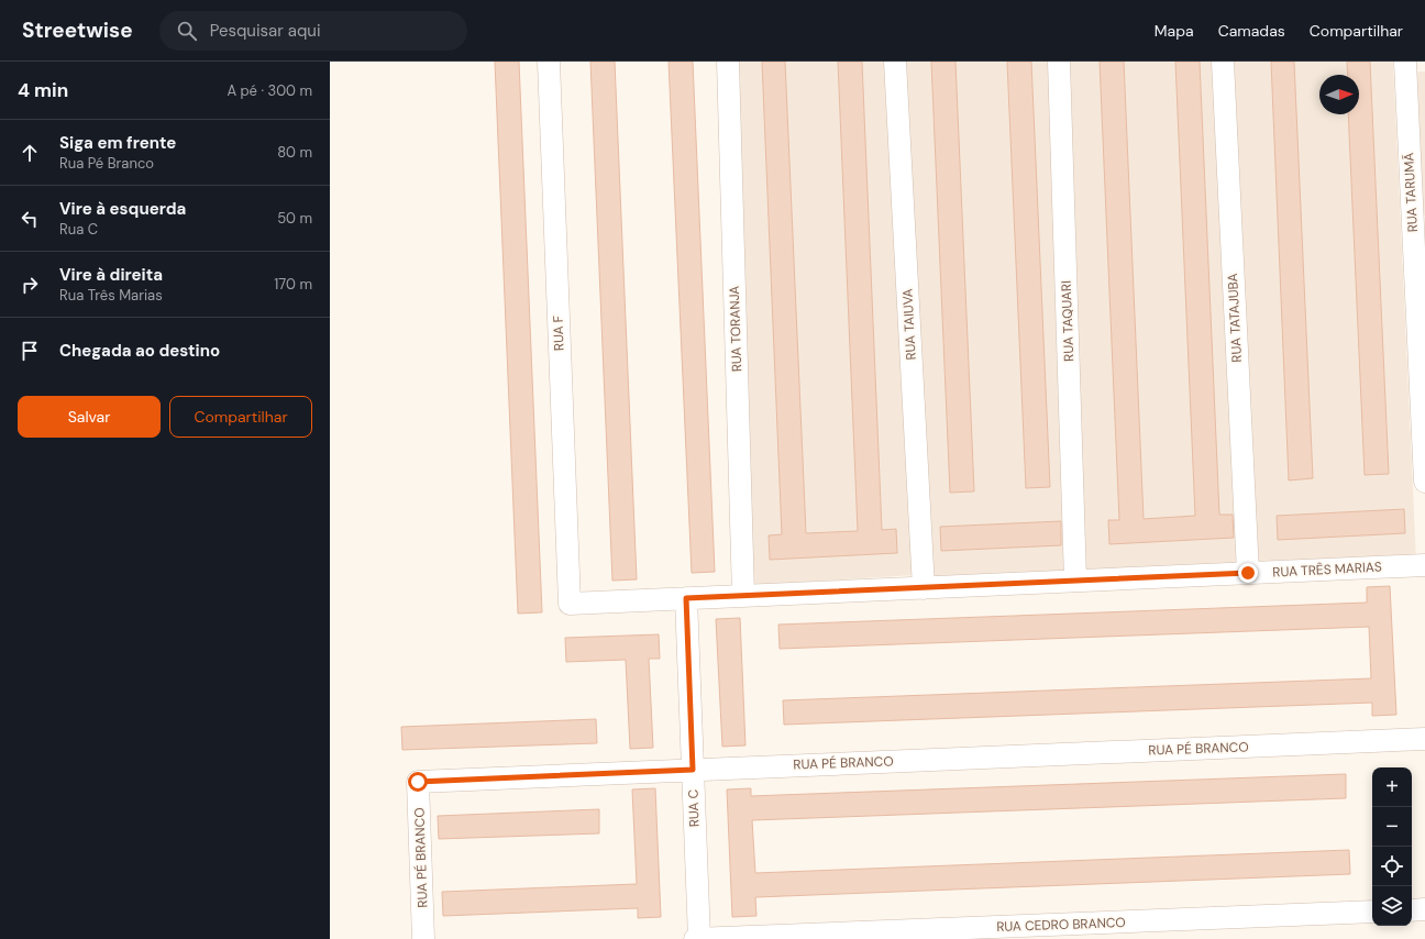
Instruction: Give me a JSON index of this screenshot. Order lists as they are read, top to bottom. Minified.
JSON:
{"streets":{"street":["RUA TARUMÃ","RUA TATAJUBA","RUA TAQUARI","RUA TAIUVA","RUA TORANJA","RUA F","RUA TRÊS MARIAS","RUA PÉ BRANCO","RUA C","RUA CEDRO BRANCO"]},"crossings":[["RUA TATAJUBA","RUA TRÊS MARIAS"],["RUA TAQUARI","RUA TRÊS MARIAS"],["RUA TAIUVA","RUA TRÊS MARIAS"],["RUA TORANJA","RUA TRÊS MARIAS"],["RUA F","RUA TRÊS MARIAS"],["RUA TRÊS MARIAS","RUA C"],["RUA PÉ BRANCO","RUA C"],["RUA C","RUA CEDRO BRANCO"]],"north":"right","page":{"header":"Streetwise","search":"Pesquisar aqui","nav":["Mapa","Camadas","Compartilhar"],"heading":["4 min","A pé · 300 m"],"list":[["Siga em frente","Rua Pé Branco","80 m"],["Vire à esquerda","Rua C","50 m"],["Vire à direita","Rua Três Marias","170 m"],"Chegada ao destino"],"buttons":["Salvar","Compartilhar"],"map_buttons":["+","−"]}}
